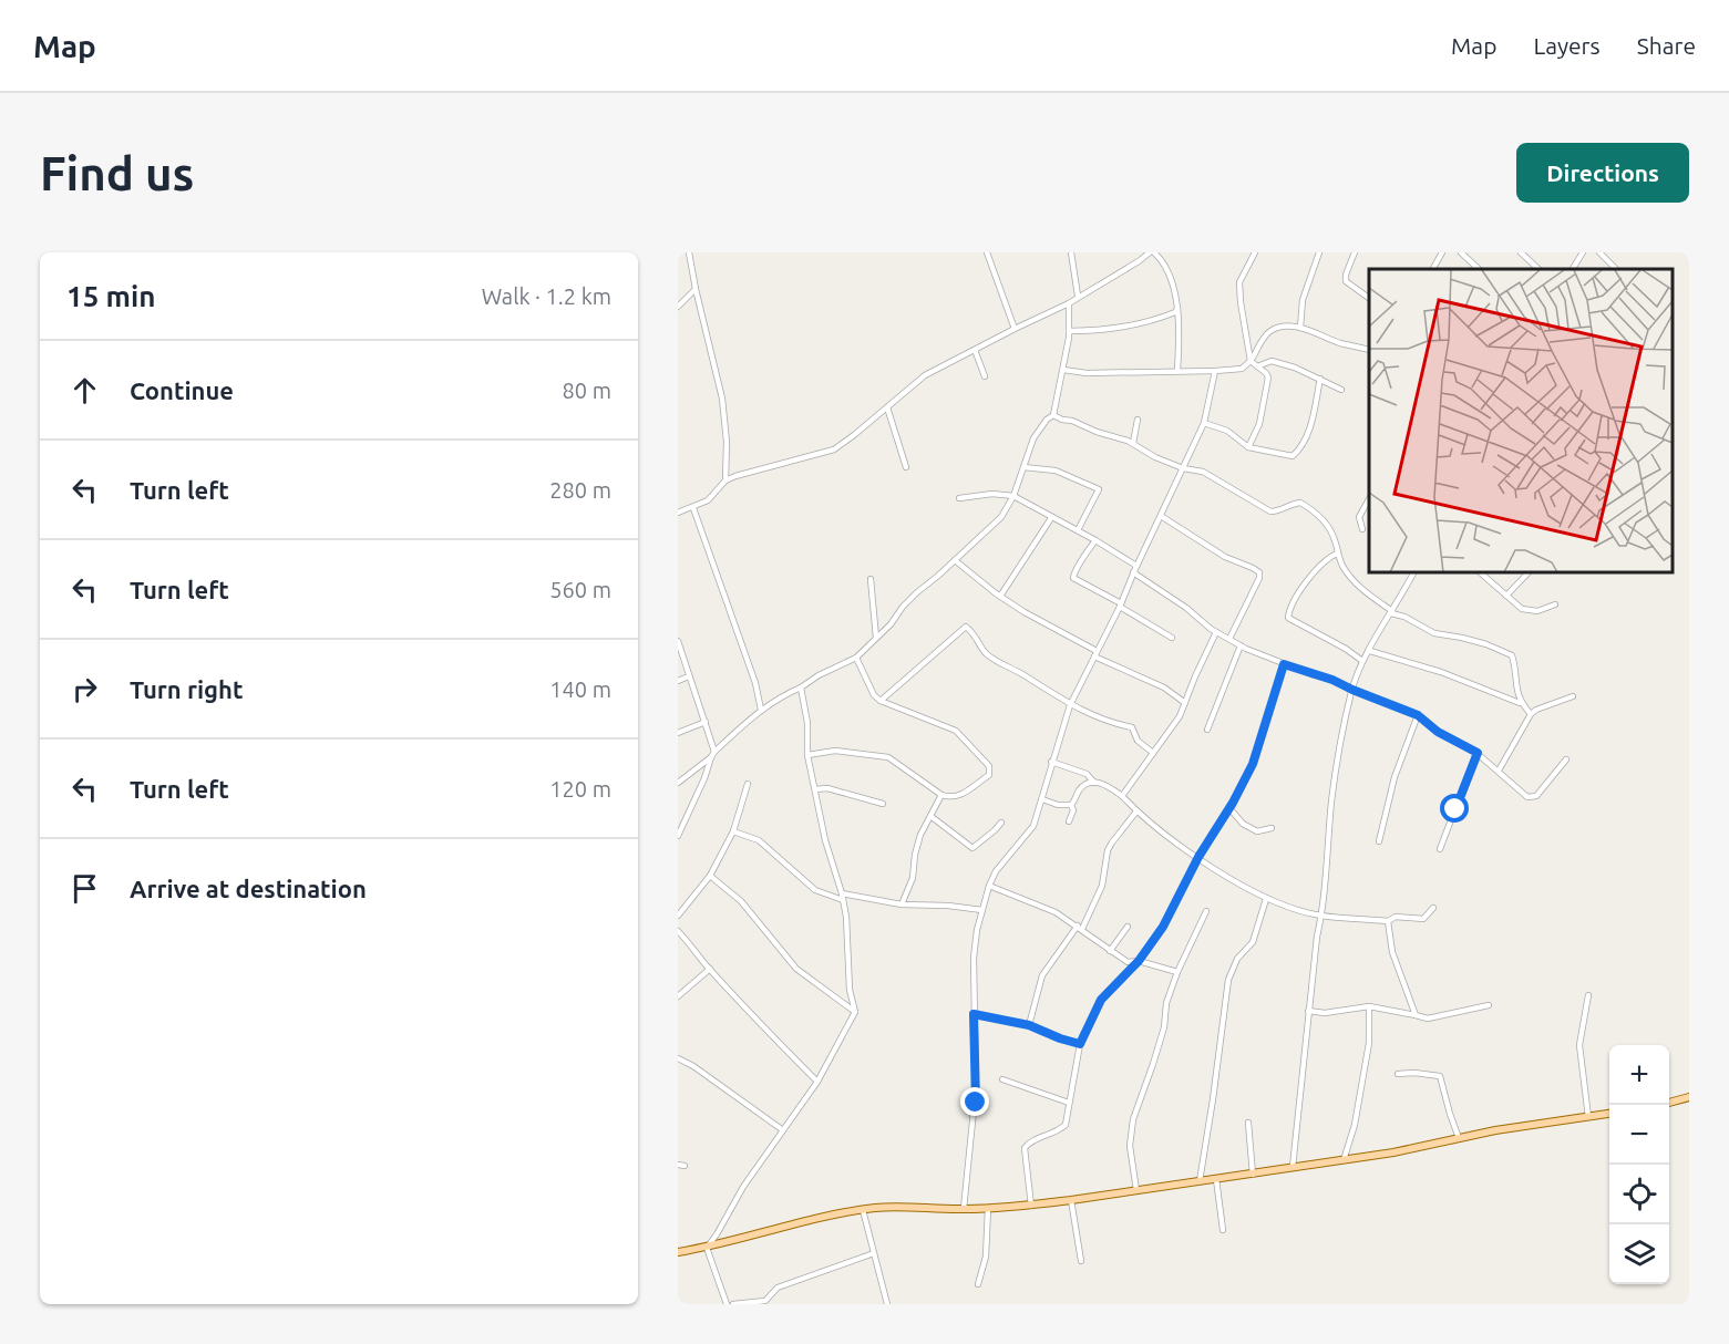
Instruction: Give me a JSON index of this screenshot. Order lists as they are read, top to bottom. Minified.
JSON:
{"page":{"header":"Map","nav":["Map","Layers","Share"],"buttons":"Directions","title":"Find us","heading":["15 min","Walk · 1.2 km"],"list":[["Continue","80 m"],["Turn left","280 m"],["Turn left","560 m"],["Turn right","140 m"],["Turn left","120 m"],"Arrive at destination"],"map_buttons":["+","−"]}}
